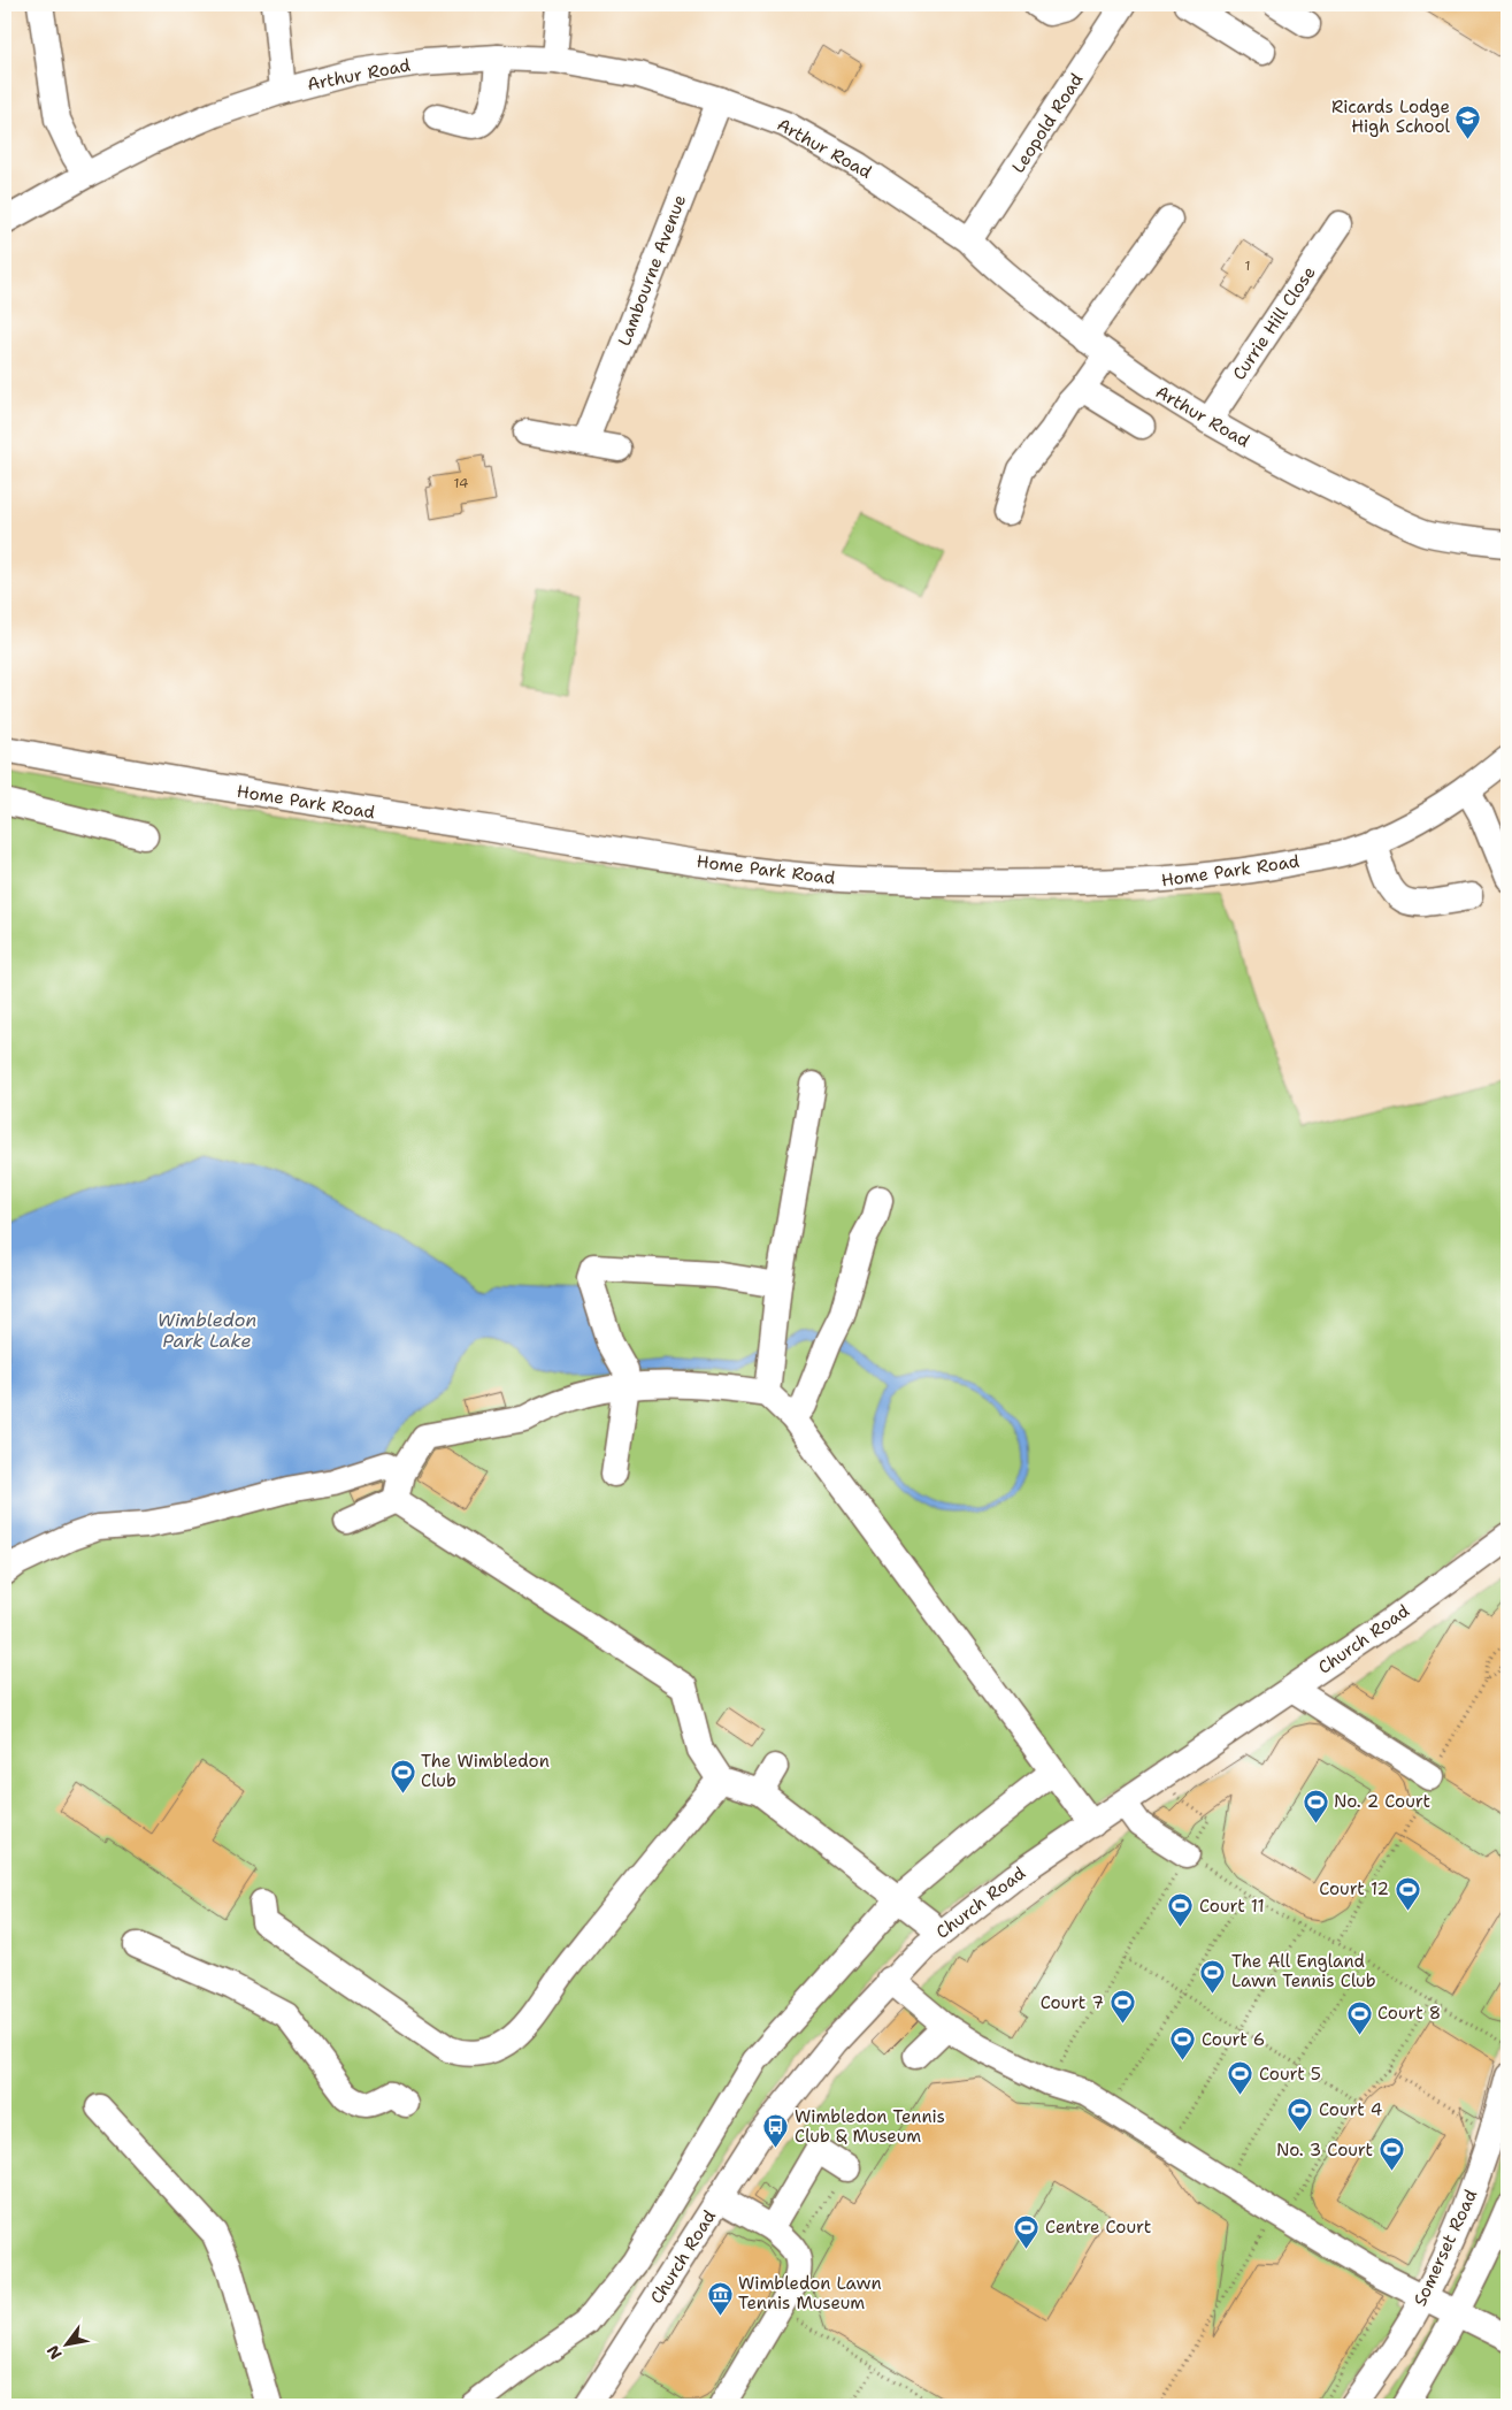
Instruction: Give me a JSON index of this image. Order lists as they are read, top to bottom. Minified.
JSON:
{"streets":{"street":["Arthur Road","Leopold Road","Lambourne Avenue","Currie Hill Close","Home Park Road","Church Road","Somerset Road"]},"crossings":[["Arthur Road","Leopold Road"],["Arthur Road","Lambourne Avenue"],["Arthur Road","Currie Hill Close"]],"water":["Wimbledon Park Lake"],"places":{"school or university":["Ricards Lodge High School"],"sports":["The Wimbledon Club","No. 2 Court","Court 12","Court 11","The All England Lawn Tennis Club","Court 7","Court 8","Court 6","Court 5","Court 4","No. 3 Court","Centre Court"],"bus stop":["Wimbledon Tennis Club & Museum"],"museum":["Wimbledon Lawn Tennis Museum"]},"house_numbers":["1","14"],"north":"bottom left"}
